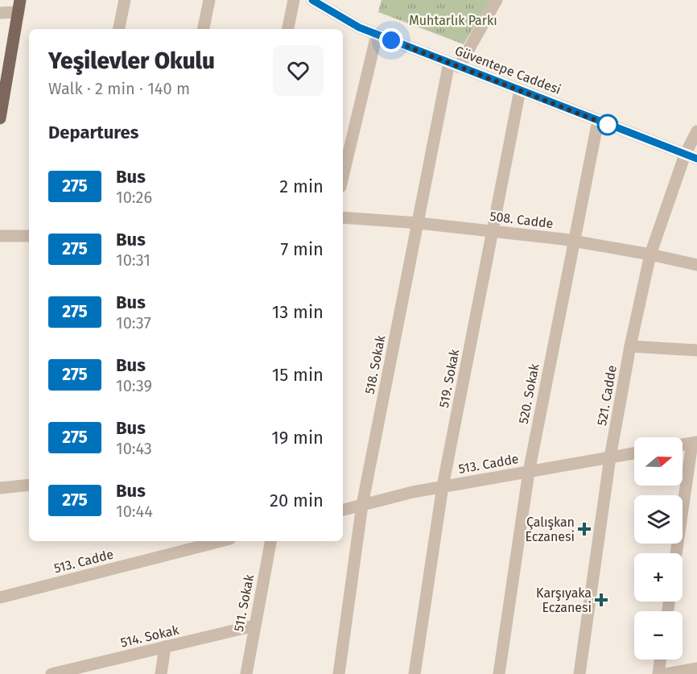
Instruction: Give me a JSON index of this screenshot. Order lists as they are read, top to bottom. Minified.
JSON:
{"streets":{"street":["Güventepe Caddesi","508. Cadde","518. Sokak","519. Sokak","520. Sokak","521. Cadde","513. Cadde","511. Sokak","514. Sokak"]},"crossings":[["Güventepe Caddesi","518. Sokak"],["Güventepe Caddesi","519. Sokak"],["Güventepe Caddesi","520. Sokak"],["Güventepe Caddesi","521. Cadde"],["508. Cadde","518. Sokak"],["508. Cadde","519. Sokak"],["508. Cadde","520. Sokak"],["508. Cadde","521. Cadde"],["518. Sokak","513. Cadde"],["519. Sokak","513. Cadde"],["520. Sokak","513. Cadde"],["521. Cadde","513. Cadde"],["511. Sokak","514. Sokak"]],"parks":["Muhtarlık Parkı"],"places":{"health":["Çalışkan Eczanesi","Karşıyaka Eczanesi"]},"lines":["bus line 275"],"north":"right","page":{"heading":[["Yeşilevler Okulu","Walk · 2 min · 140 m"],"Departures"],"list":[{"mark":"275","name":"Bus","note":"10:26","value":"2 min"},{"mark":"275","name":"Bus","note":"10:31","value":"7 min"},{"mark":"275","name":"Bus","note":"10:37","value":"13 min"},{"mark":"275","name":"Bus","note":"10:39","value":"15 min"},{"mark":"275","name":"Bus","note":"10:43","value":"19 min"},{"mark":"275","name":"Bus","note":"10:44","value":"20 min"}],"map_buttons":["+","−"]}}
